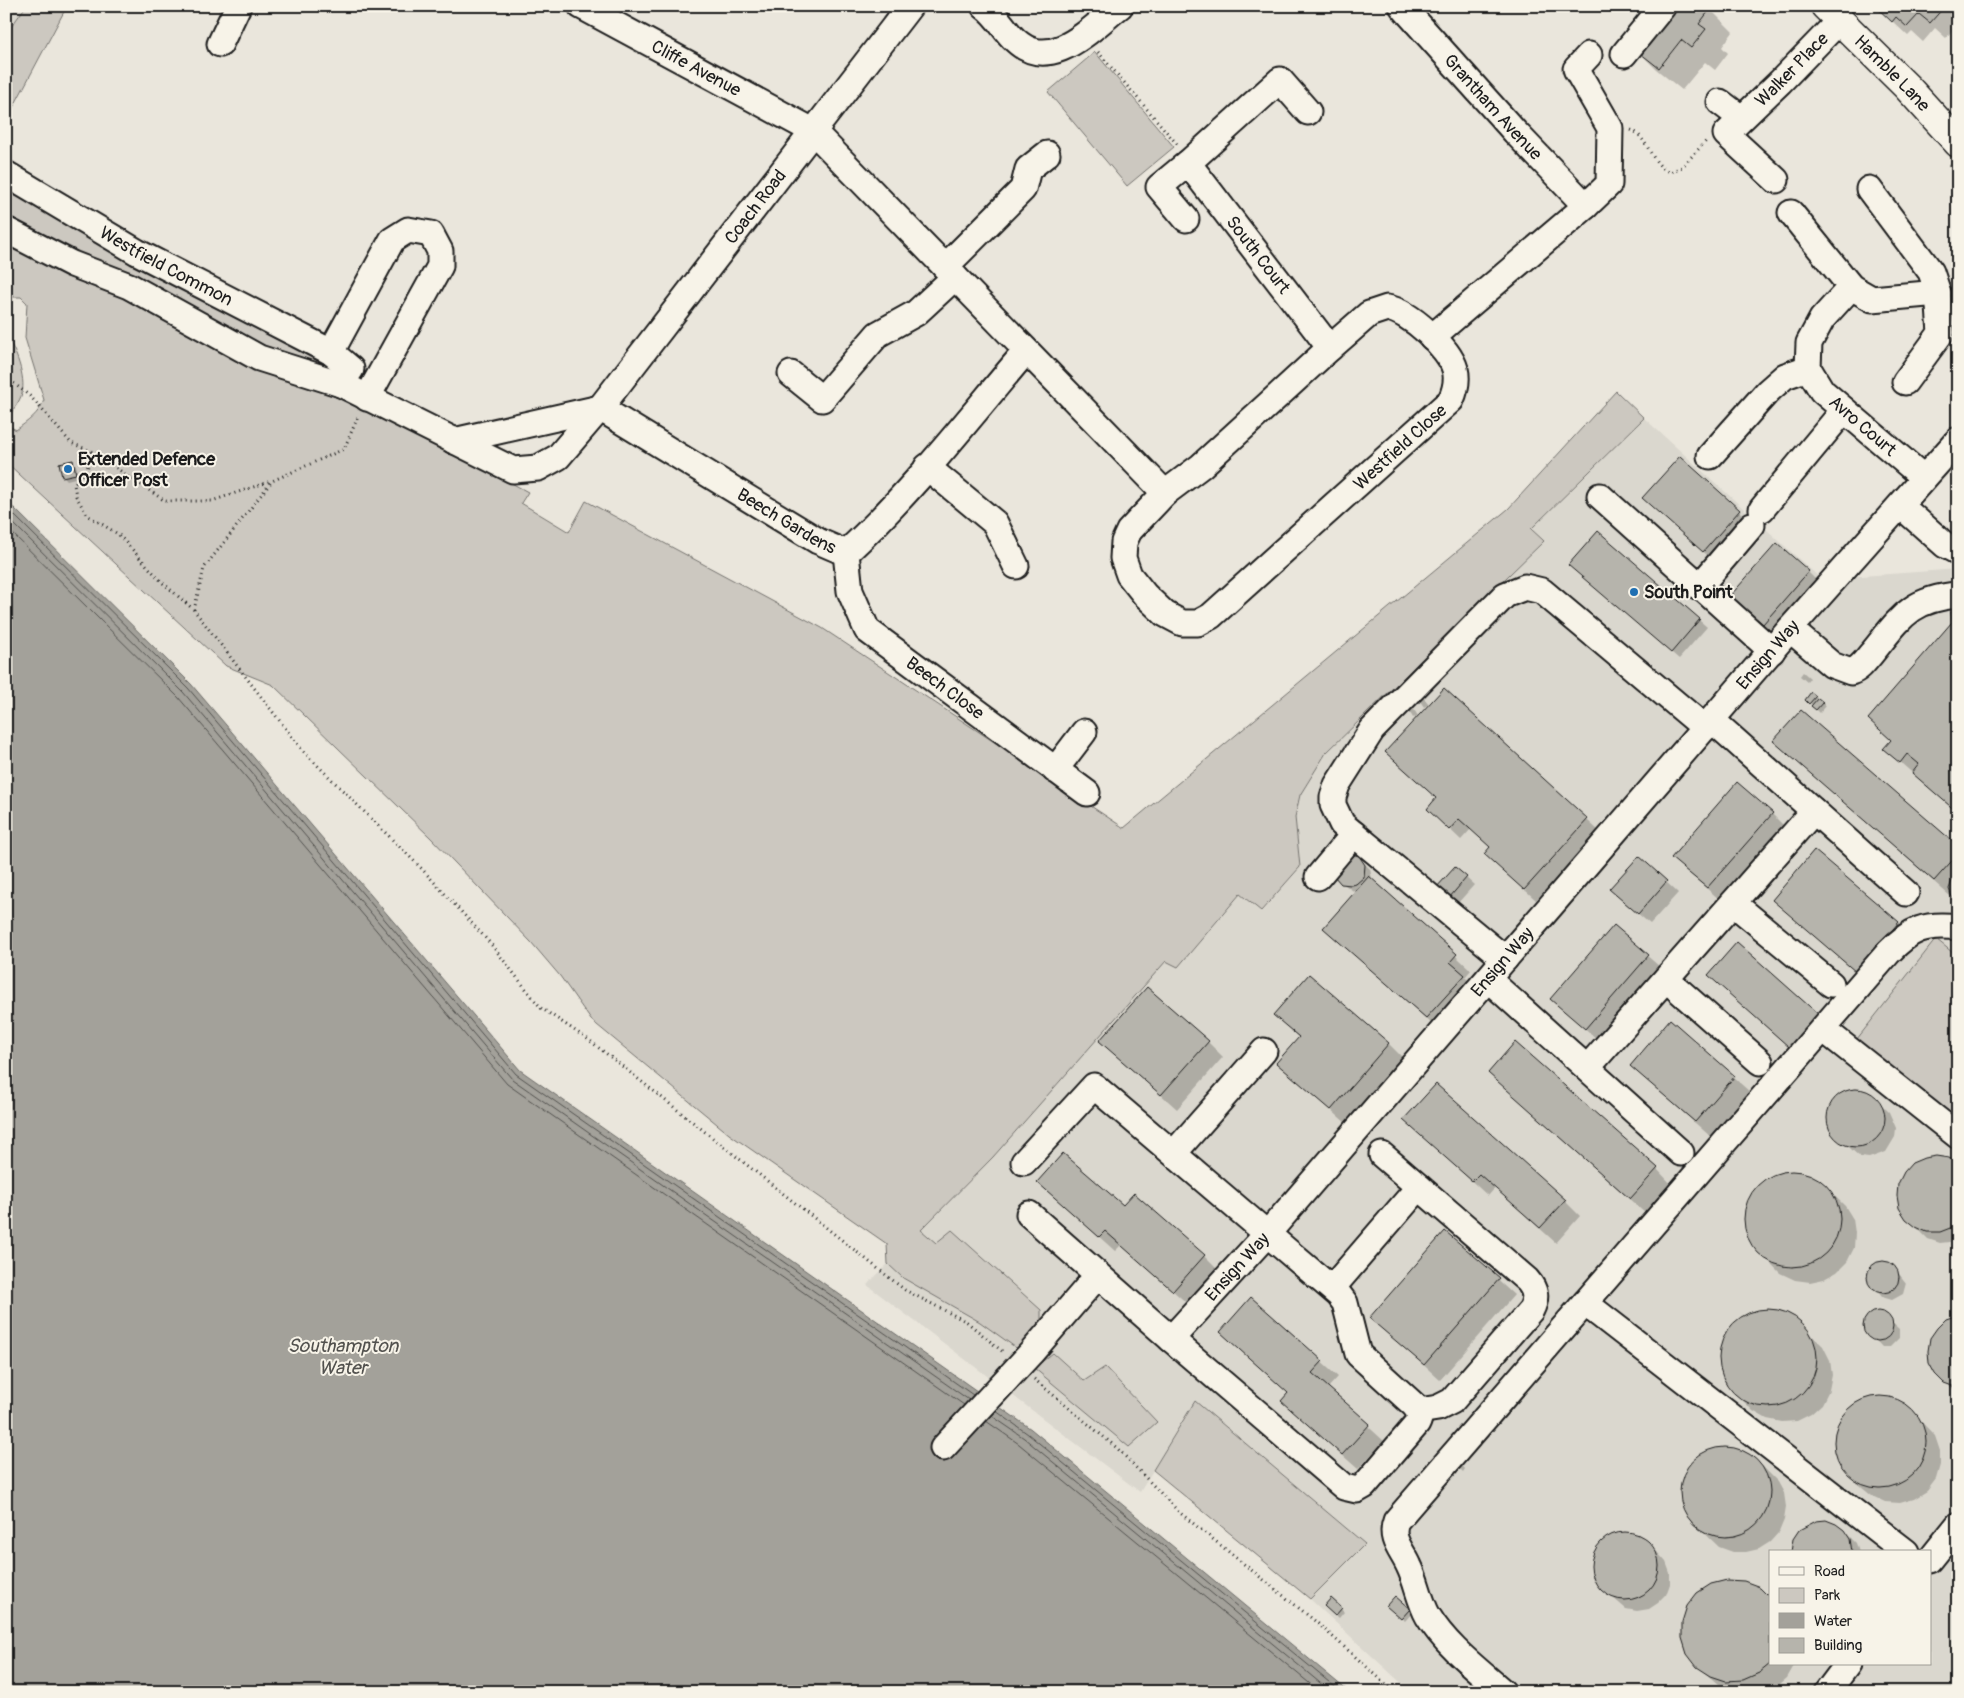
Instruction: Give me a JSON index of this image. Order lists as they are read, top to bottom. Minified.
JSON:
{"streets":{"main road":["Hamble Lane"],"street":["Cliffe Avenue","Walker Place","Grantham Avenue","Coach Road","South Court","Westfield Common","Avro Court","Westfield Close","Beech Gardens","Ensign Way","Beech Close"]},"crossings":[["Cliffe Avenue","Coach Road"],["Walker Place","Hamble Lane"],["Coach Road","Westfield Common"],["Coach Road","Beech Gardens"],["South Court","Westfield Close"],["Avro Court","Ensign Way"],["Beech Gardens","Beech Close"]],"water":["Southampton Water"],"places":["Extended Defence Officer Post","South Point"],"legend":["Road","Park","Water","Building"]}
